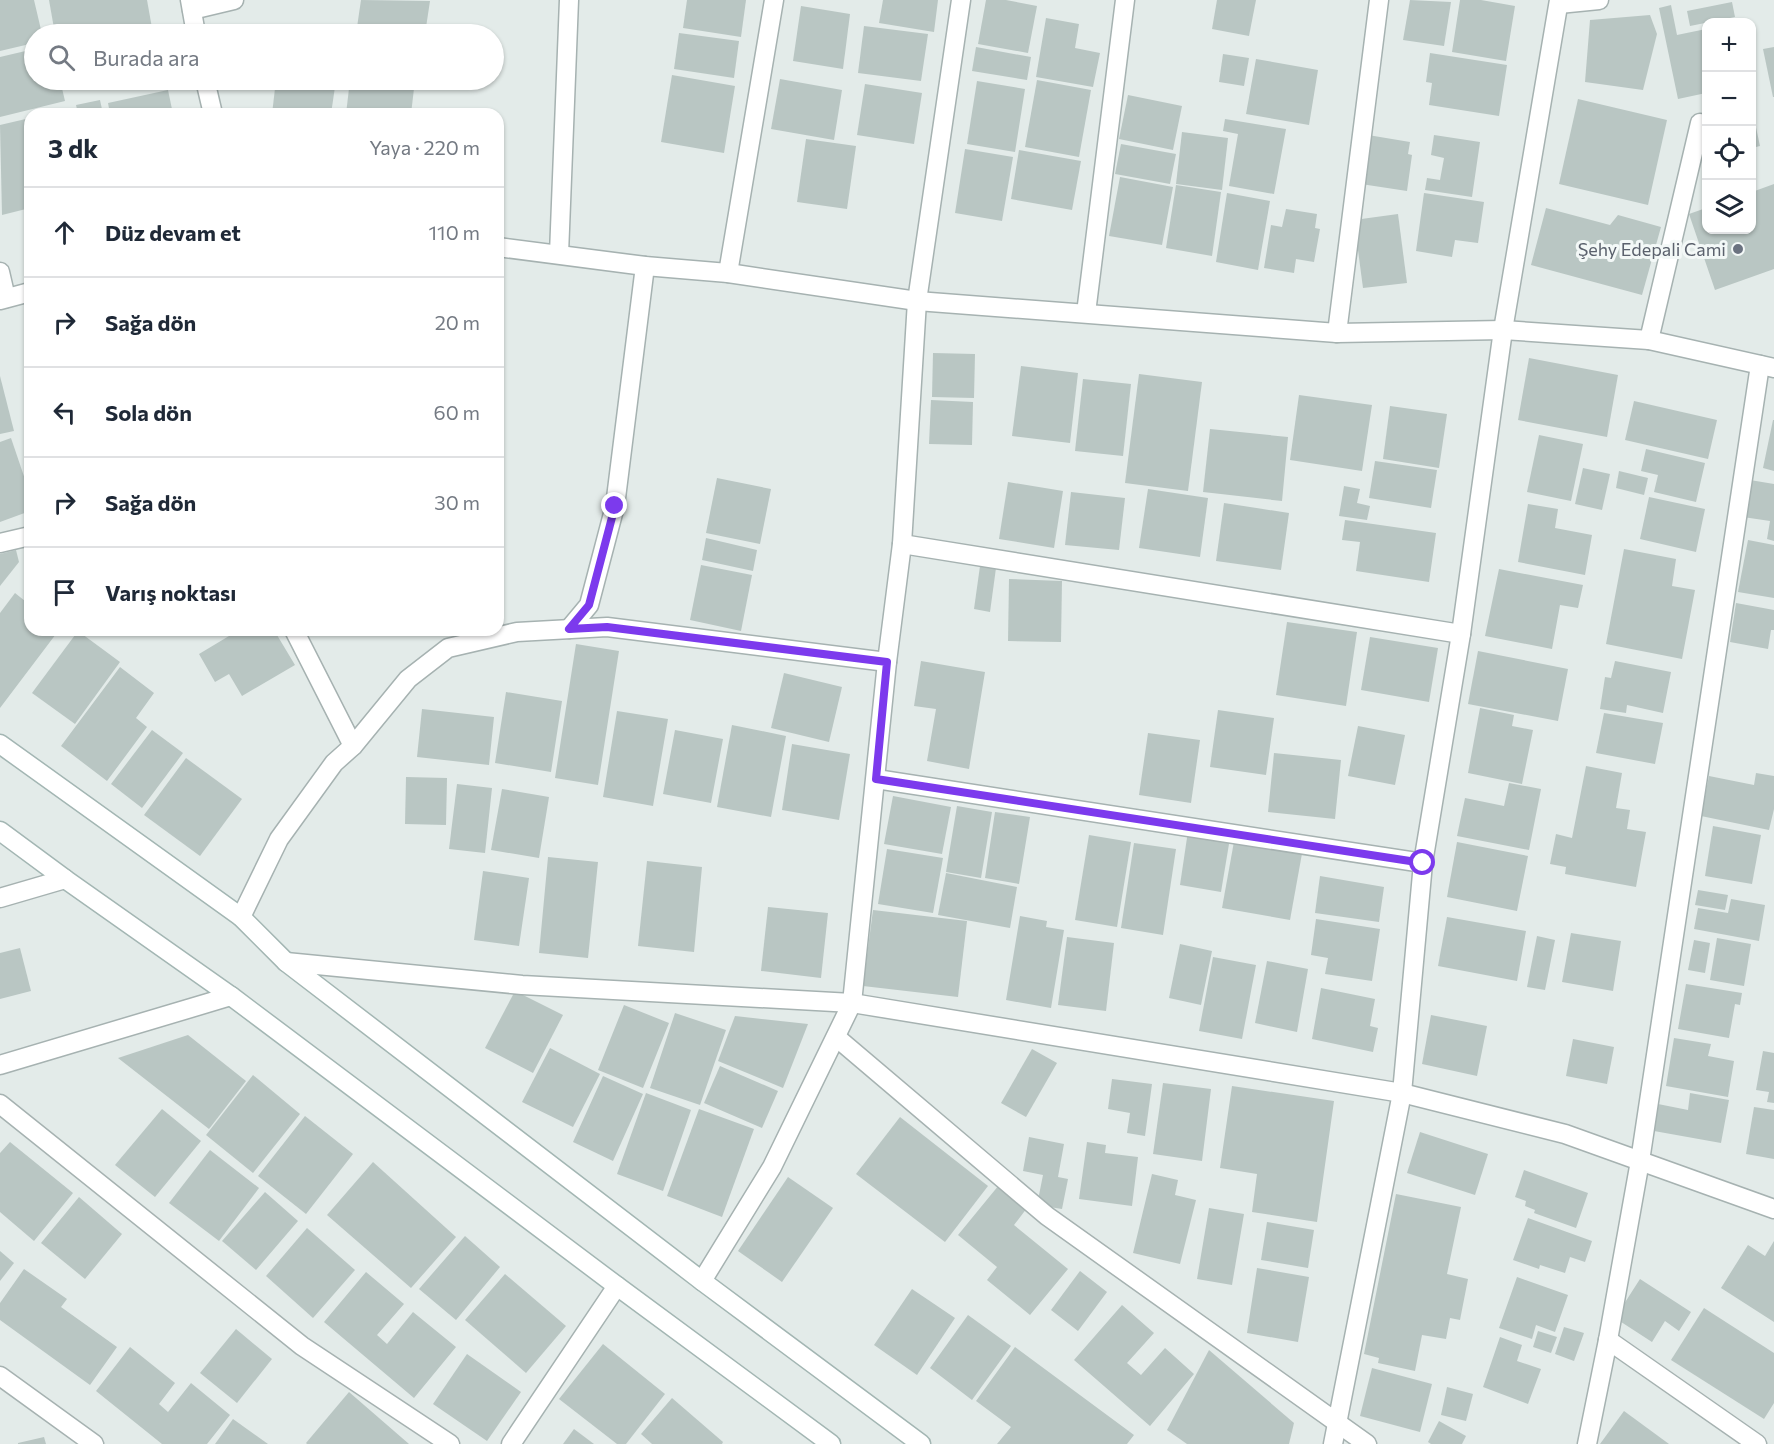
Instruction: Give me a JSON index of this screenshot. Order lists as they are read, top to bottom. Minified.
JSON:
{"places":["Şehy Edepali Cami"],"page":{"map_buttons":["+","−"],"search":"Burada ara","heading":["3 dk","Yaya · 220 m"],"list":[["Düz devam et","110 m"],["Sağa dön","20 m"],["Sola dön","60 m"],["Sağa dön","30 m"],"Varış noktası"]}}
